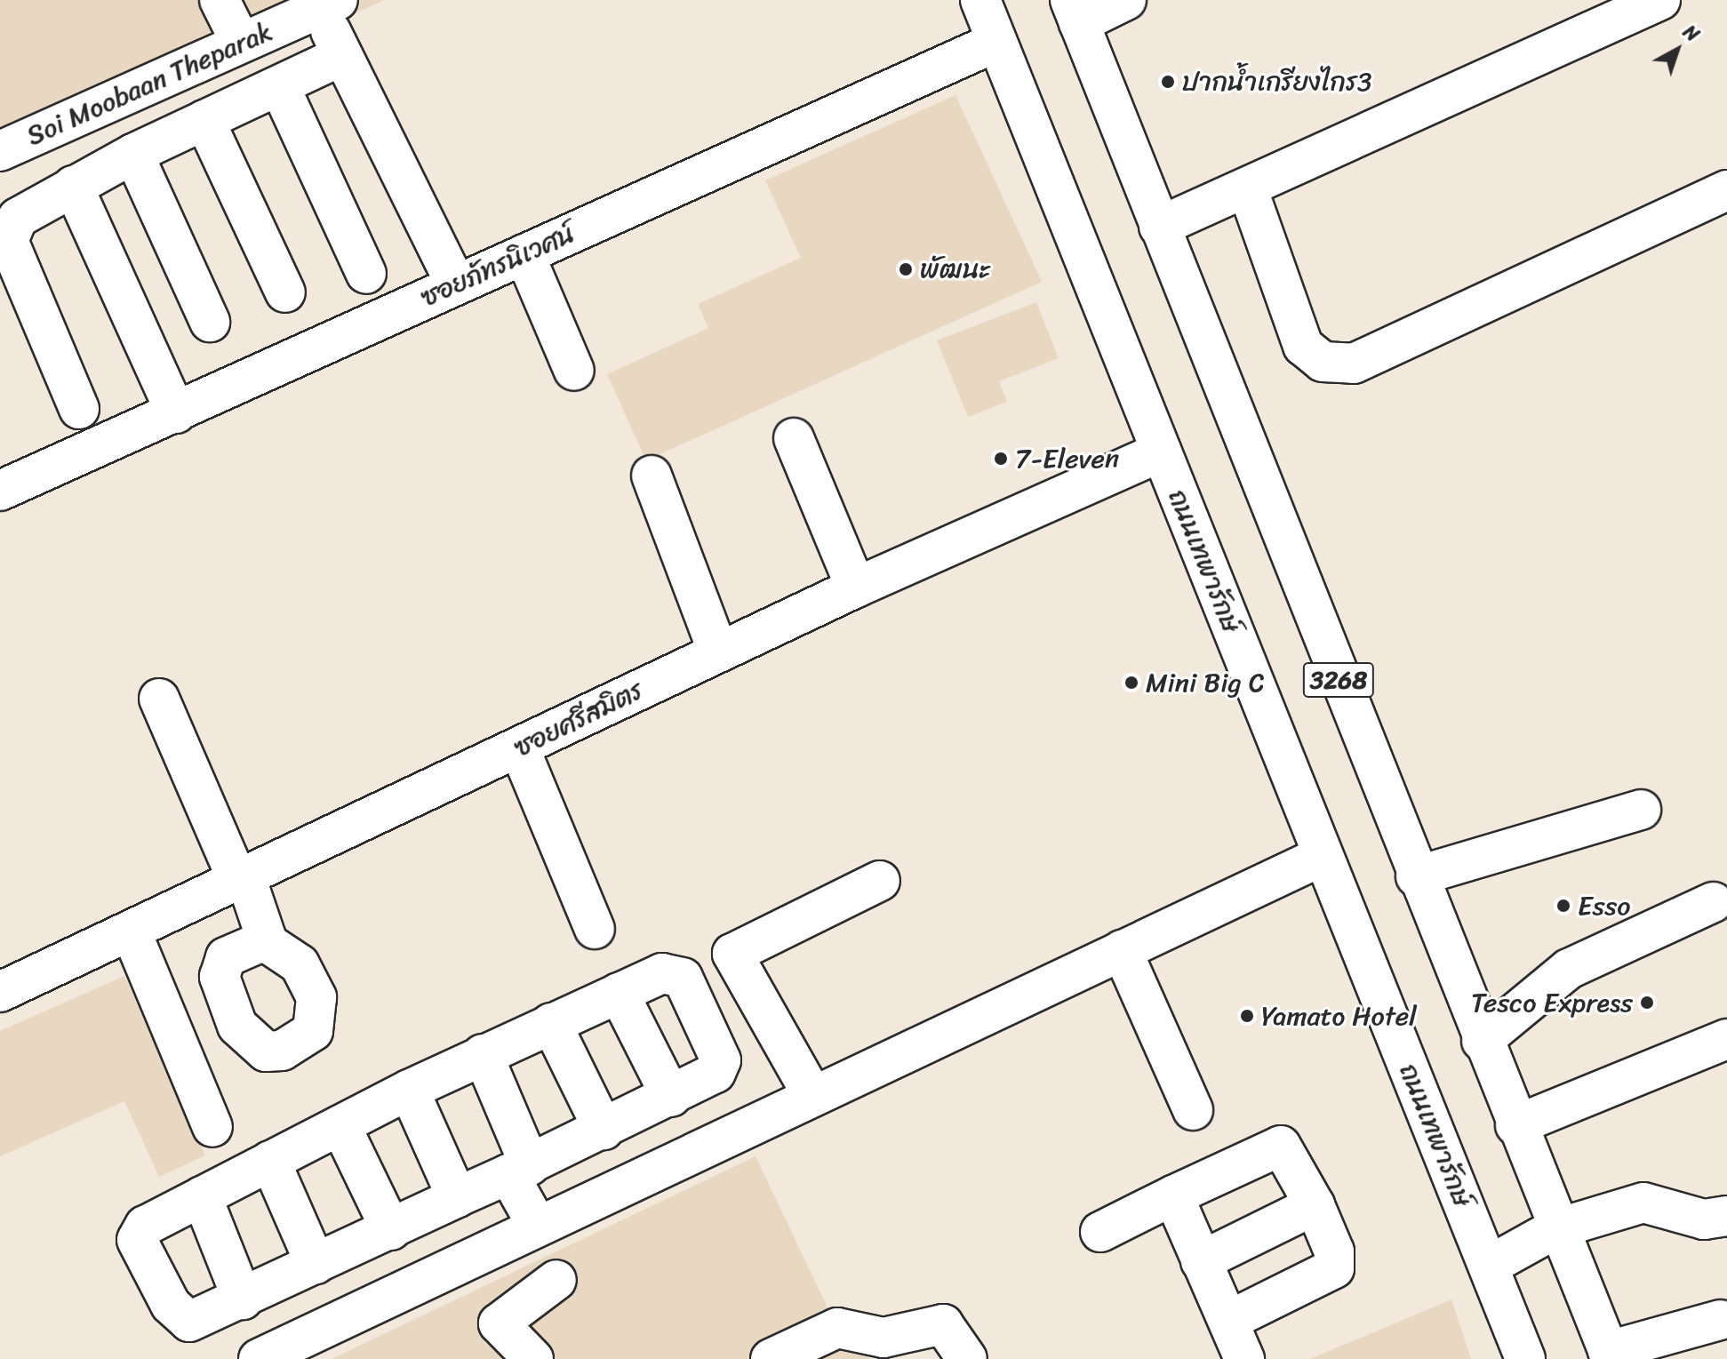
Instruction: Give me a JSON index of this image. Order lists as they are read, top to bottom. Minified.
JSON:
{"streets":{"street":["Soi Moobaan Theparak","ซอยภัทรนิเวศน์","ถนนเทพารักษ์","3268","ซอยศรีสมิตร"]},"crossings":[["ซอยภัทรนิเวศน์","ถนนเทพารักษ์"],["ถนนเทพารักษ์","ซอยศรีสมิตร"]],"places":["ปากน้ำเกรียงไกร3","พัฒนะ","7-Eleven","Mini Big C","Esso","Tesco Express","Yamato Hotel"],"north":"top right"}
